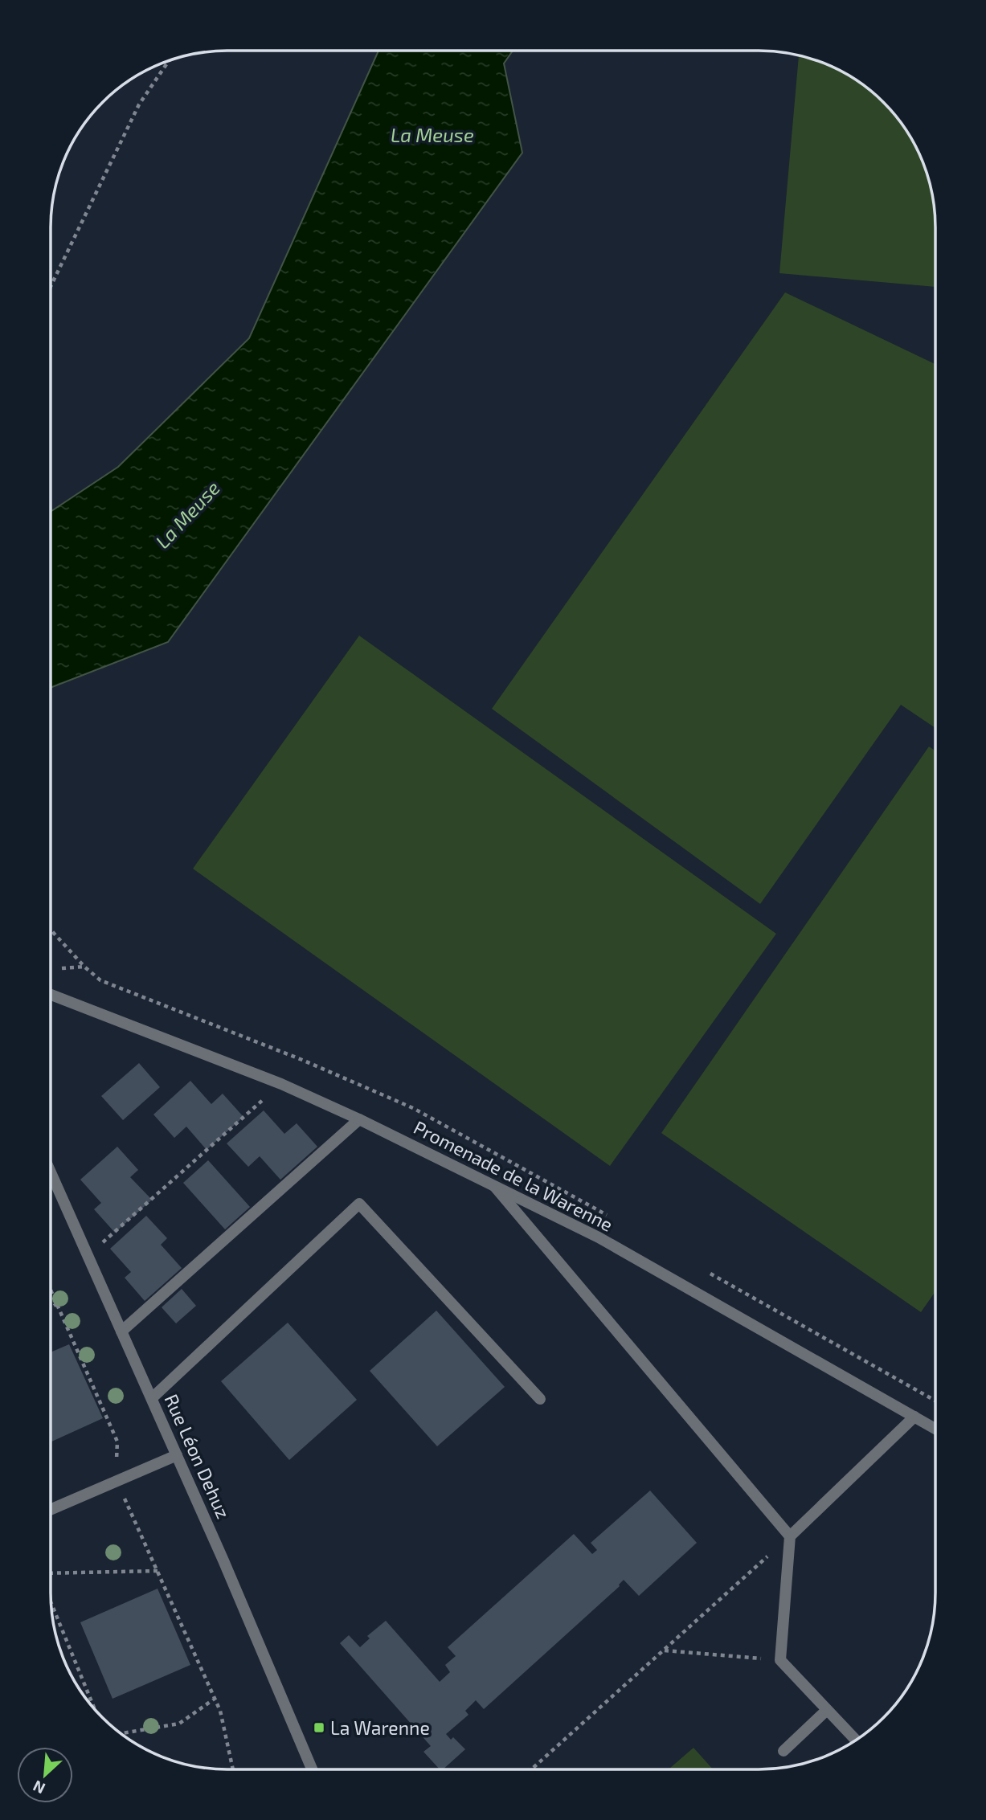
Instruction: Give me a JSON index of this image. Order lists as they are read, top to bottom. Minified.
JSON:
{"streets":{"street":["Promenade de la Warenne","Rue Léon Dehuz"]},"water":["La Meuse"],"places":{"transit":["La Warenne"]},"north":"bottom left"}
